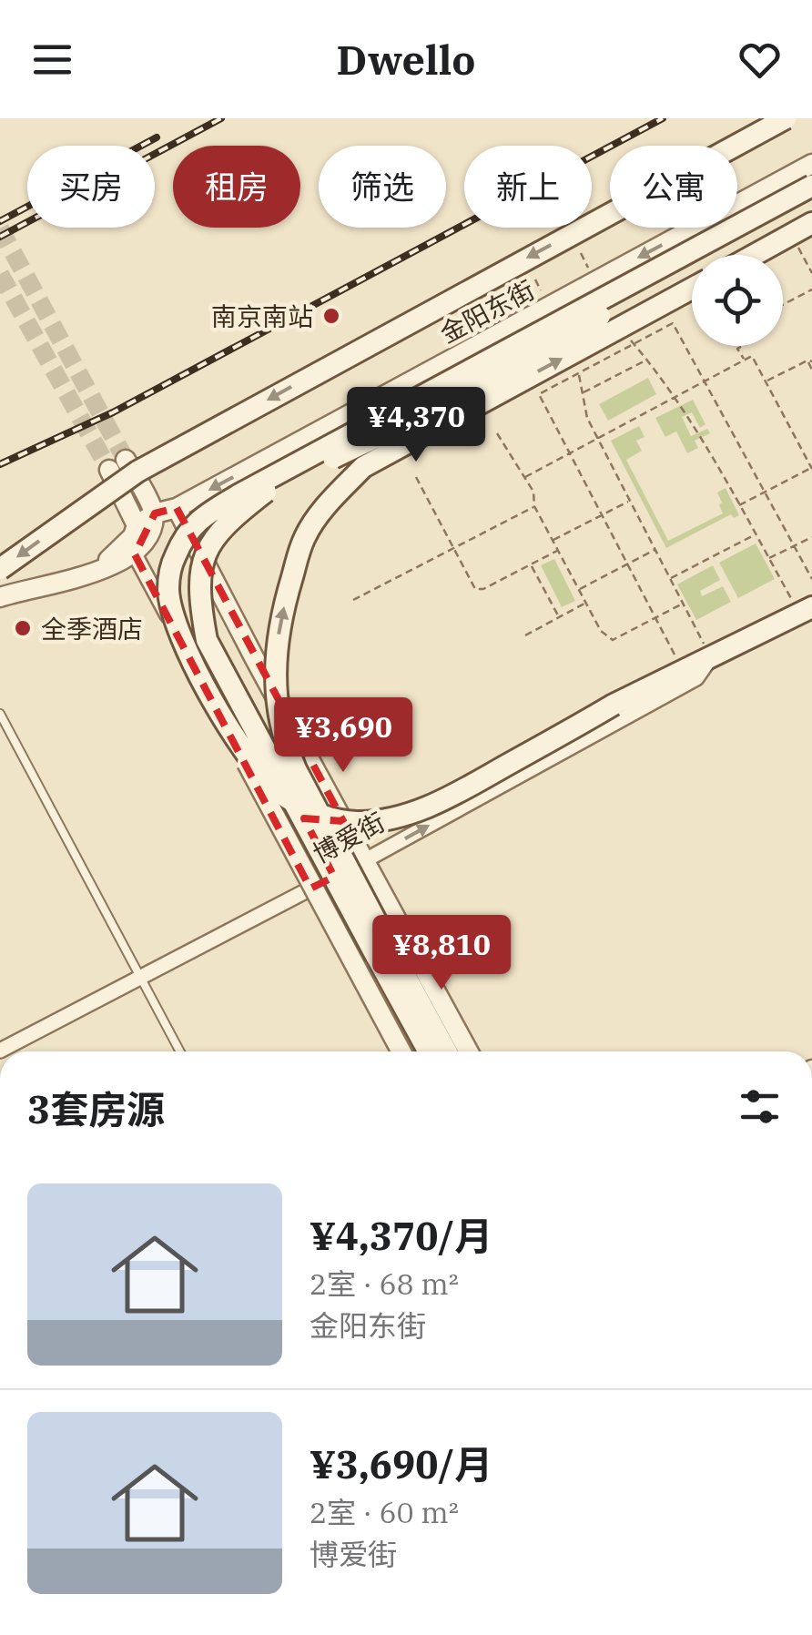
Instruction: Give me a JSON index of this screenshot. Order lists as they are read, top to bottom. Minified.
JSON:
{"streets":{"main road":["博爱街"],"street":["金阳东街"]},"one_way":["金阳东街"],"places":["南京南站","全季酒店"],"page":{"header":"Dwello","chip":["买房","租房","筛选","新上","公寓"],"price":["¥4,370","¥3,690","¥8,810"],"heading":"3套房源","list":[{"name":"¥4,370/月","note":"2室 · 68 m² · 金阳东街"},{"name":"¥3,690/月","note":"2室 · 60 m² · 博爱街"}]}}
